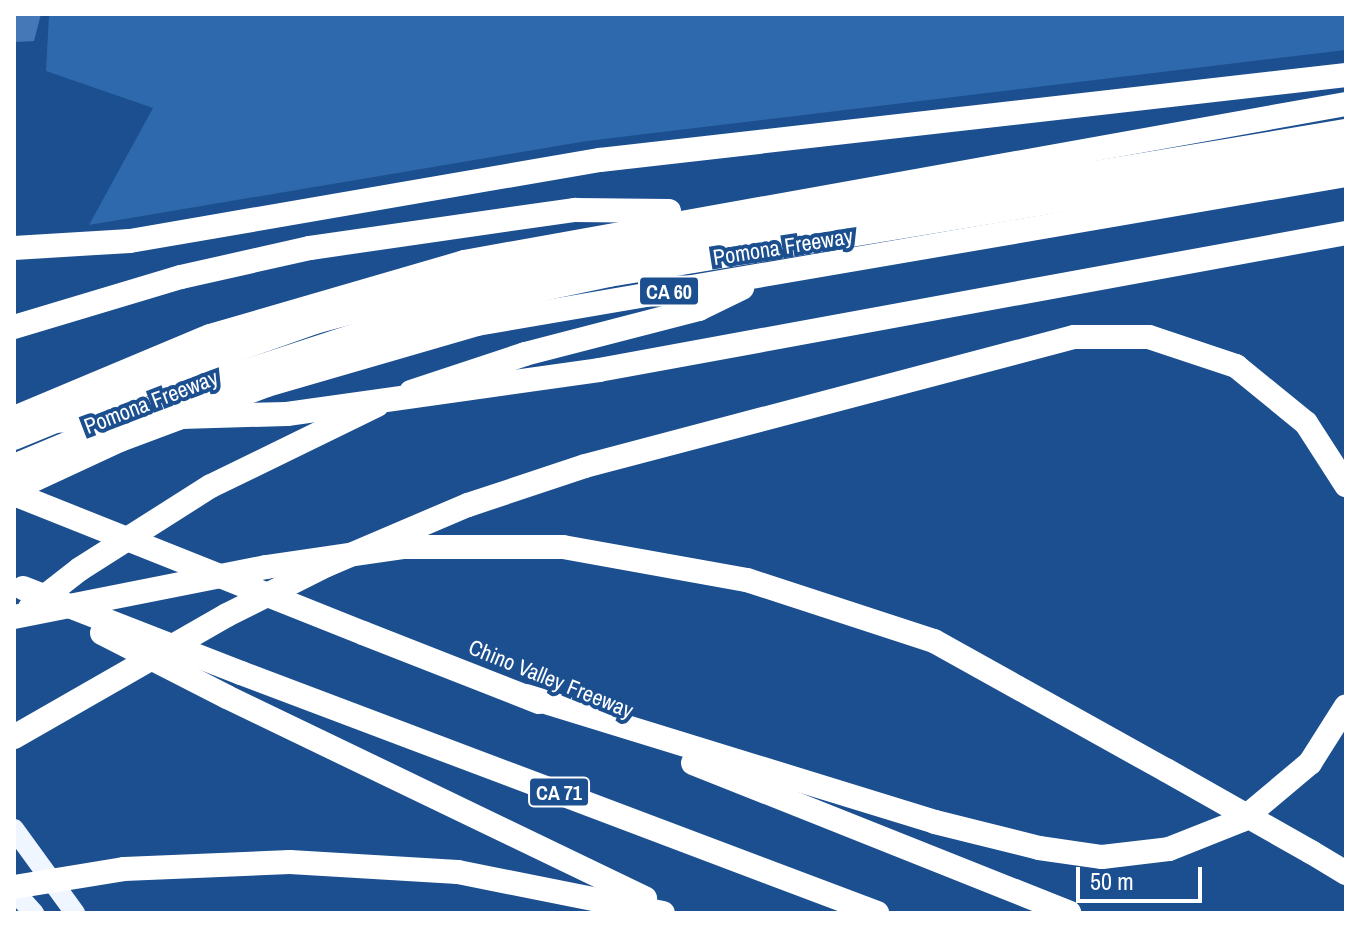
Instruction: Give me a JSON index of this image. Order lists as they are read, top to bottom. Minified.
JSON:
{"streets":{"highway":["Pomona Freeway","CA 60","Chino Valley Freeway","CA 71"]},"crossings":[["Pomona Freeway","Chino Valley Freeway"]],"scale_bar":"50 m"}
